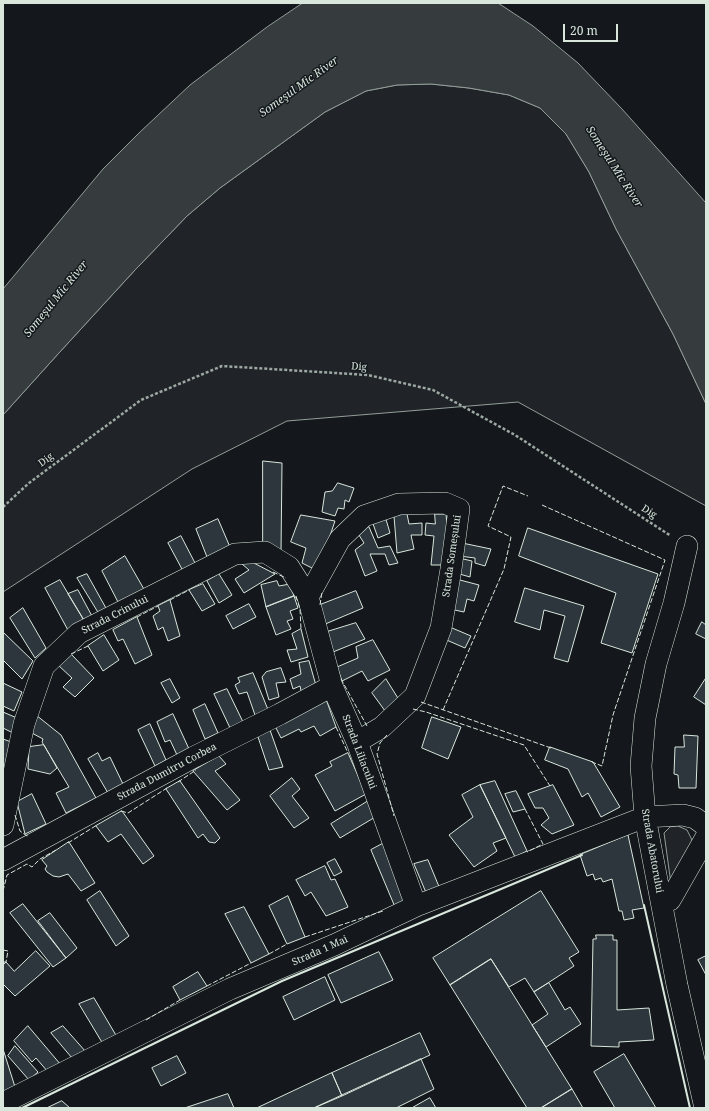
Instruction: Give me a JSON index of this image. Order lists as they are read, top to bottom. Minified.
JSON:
{"streets":{"street":["Strada Someșului","Strada Crinului","Strada Liliacului","Strada Dumitru Corbea","Strada Abatorului","Strada 1 Mai"],"path":["Dig"]},"crossings":[["Dig","Strada Abatorului"],["Strada Someșului","Strada Crinului"],["Strada Someșului","Strada Liliacului"],["Strada Crinului","Strada Liliacului"],["Strada Liliacului","Strada Dumitru Corbea"],["Strada Liliacului","Strada 1 Mai"],["Strada Abatorului","Strada 1 Mai"]],"water":["Someşul Mic River"],"scale_bar":"20 m"}
